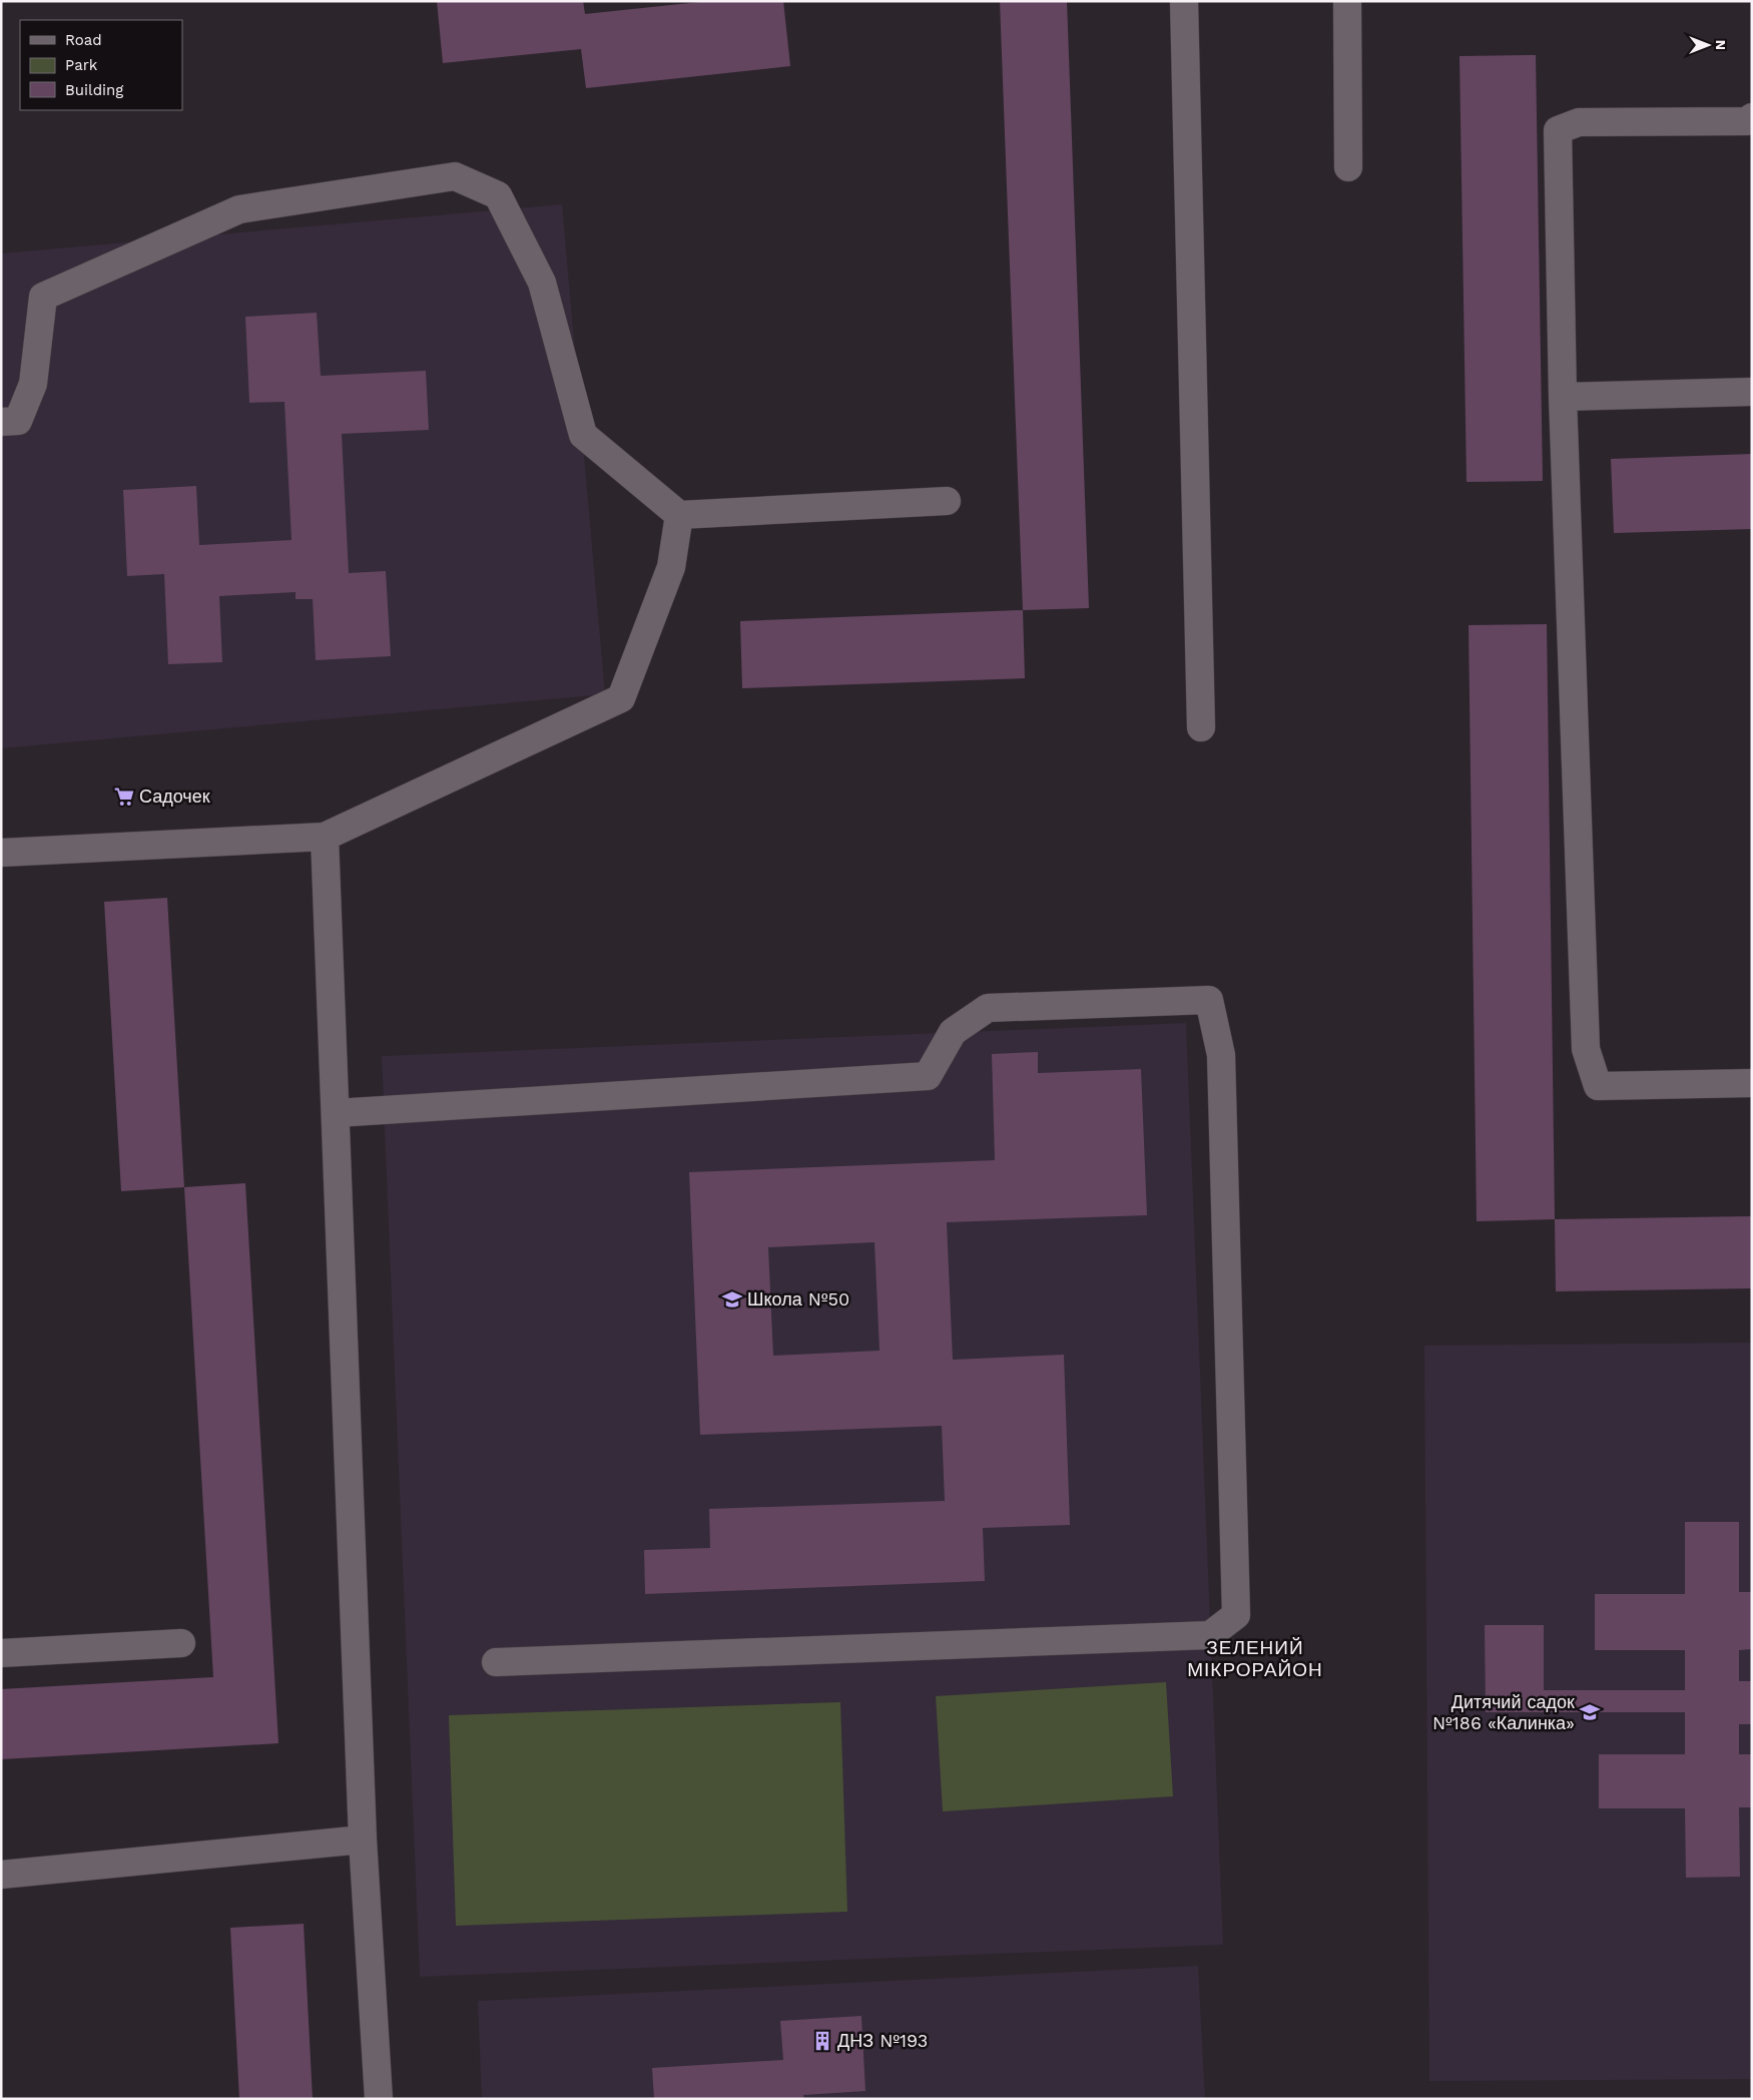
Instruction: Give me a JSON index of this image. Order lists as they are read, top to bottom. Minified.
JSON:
{"districts":["ЗЕЛЕНИЙ МІКРОРАЙОН"],"places":{"supermarket":["Садочек"],"school or university":["Школа №50","Дитячий садок №186 «Калинка»"],"building":["ДНЗ №193"]},"legend":["Road","Park","Building"],"north":"right"}
